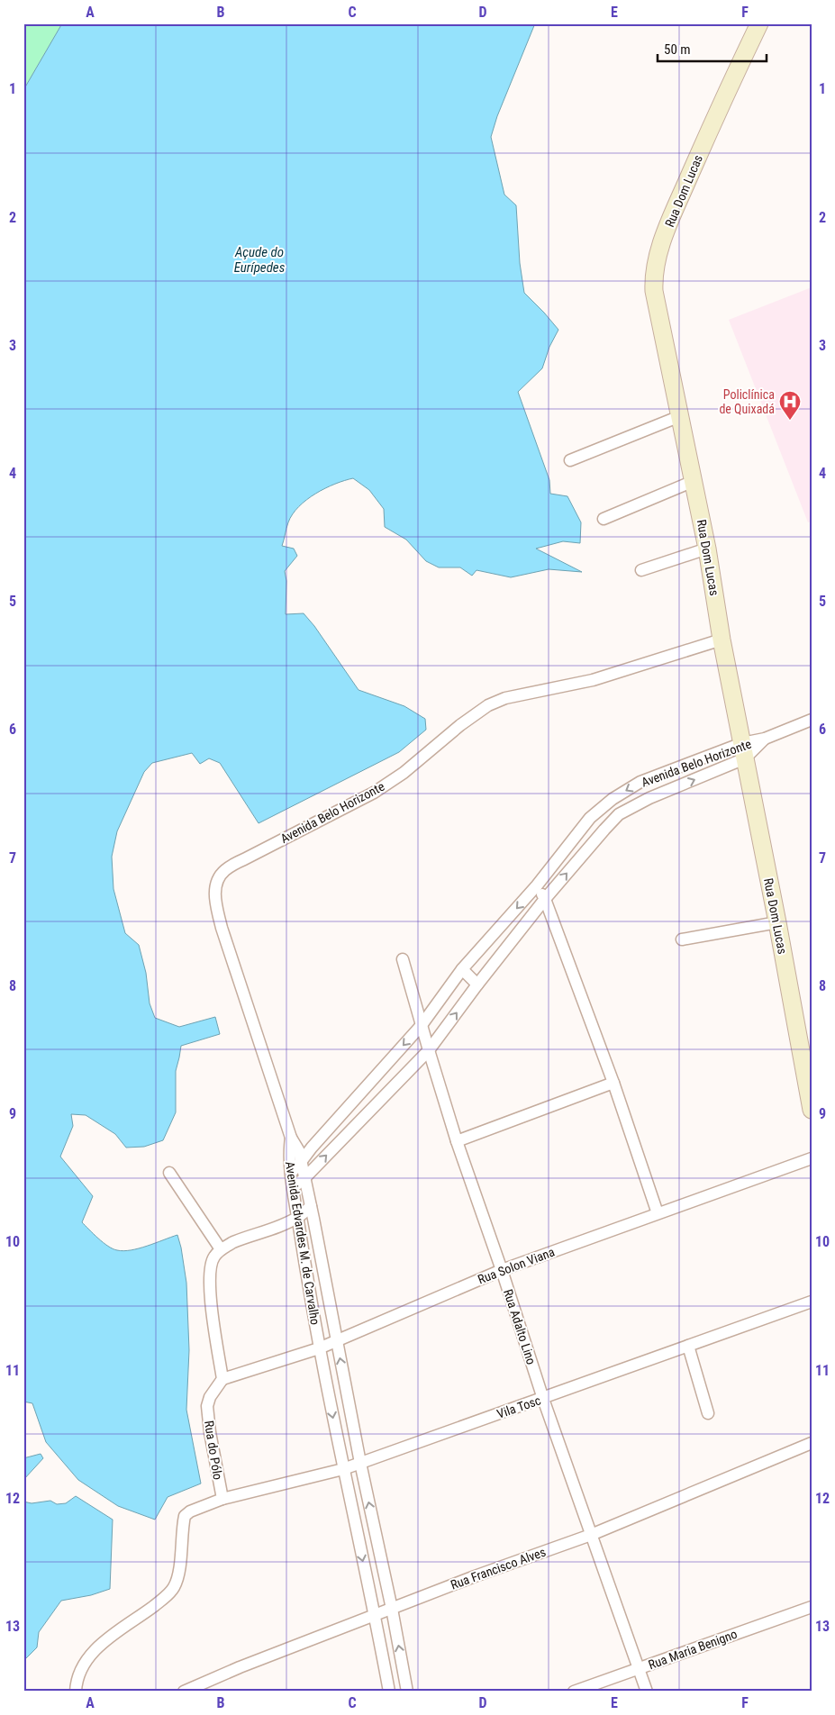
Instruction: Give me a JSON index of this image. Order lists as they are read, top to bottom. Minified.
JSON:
{"streets":{"street":["Rua Dom Lucas","Avenida Belo Horizonte","Avenida Edvardes M. de Carvalho","Rua Solon Viana","Rua Adalto Lino","Vila Tosc","Rua do Pólo","Rua Francisco Alves","Rua Maria Benigno"]},"crossings":[["Rua Dom Lucas","Avenida Belo Horizonte"],["Avenida Belo Horizonte","Avenida Edvardes M. de Carvalho"],["Avenida Belo Horizonte","Rua Adalto Lino"],["Avenida Edvardes M. de Carvalho","Rua Solon Viana"],["Avenida Edvardes M. de Carvalho","Vila Tosc"],["Avenida Edvardes M. de Carvalho","Rua Francisco Alves"],["Rua Solon Viana","Rua Adalto Lino"],["Rua Solon Viana","Rua do Pólo"],["Rua Adalto Lino","Vila Tosc"],["Rua Adalto Lino","Rua Francisco Alves"],["Rua Adalto Lino","Rua Maria Benigno"],["Vila Tosc","Rua do Pólo"]],"water":["Açude do Eurípedes"],"places":{"hospital":["Policlínica de Quixadá"]},"scale_bar":"50 m","grid":{"columns":["A","B","C","D","E","F"],"rows":["1","2","3","4","5","6","7","8","9","10","11","12","13"]}}
